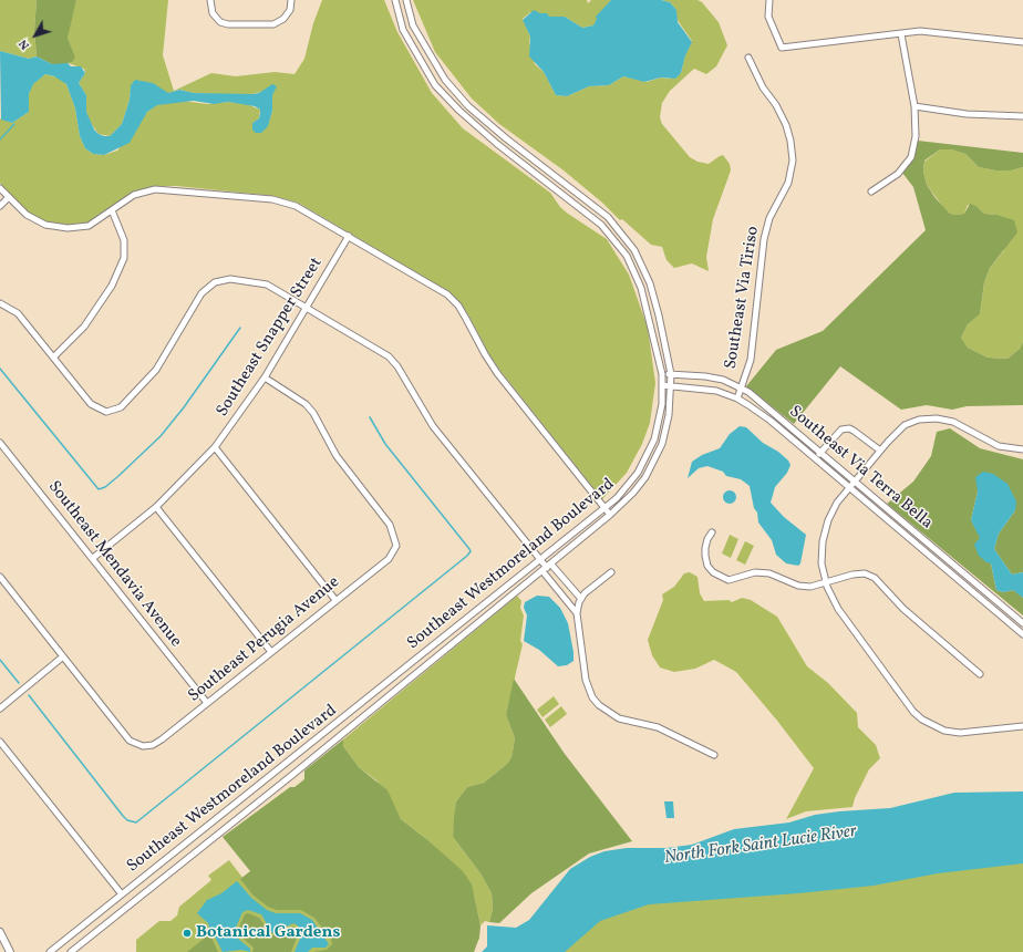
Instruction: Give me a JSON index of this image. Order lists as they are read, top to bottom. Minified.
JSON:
{"streets":{"street":["Southeast Via Tiriso","Southeast Snapper Street","Southeast Via Terra Bella","Southeast Mendavia Avenue","Southeast Westmoreland Boulevard","Southeast Perugia Avenue"]},"crossings":[["Southeast Via Tiriso","Southeast Via Terra Bella"],["Southeast Snapper Street","Southeast Mendavia Avenue"],["Southeast Snapper Street","Southeast Perugia Avenue"],["Southeast Via Terra Bella","Southeast Westmoreland Boulevard"],["Southeast Mendavia Avenue","Southeast Perugia Avenue"]],"water":["North Fork Saint Lucie River"],"places":["Botanical Gardens"],"north":"bottom left"}
